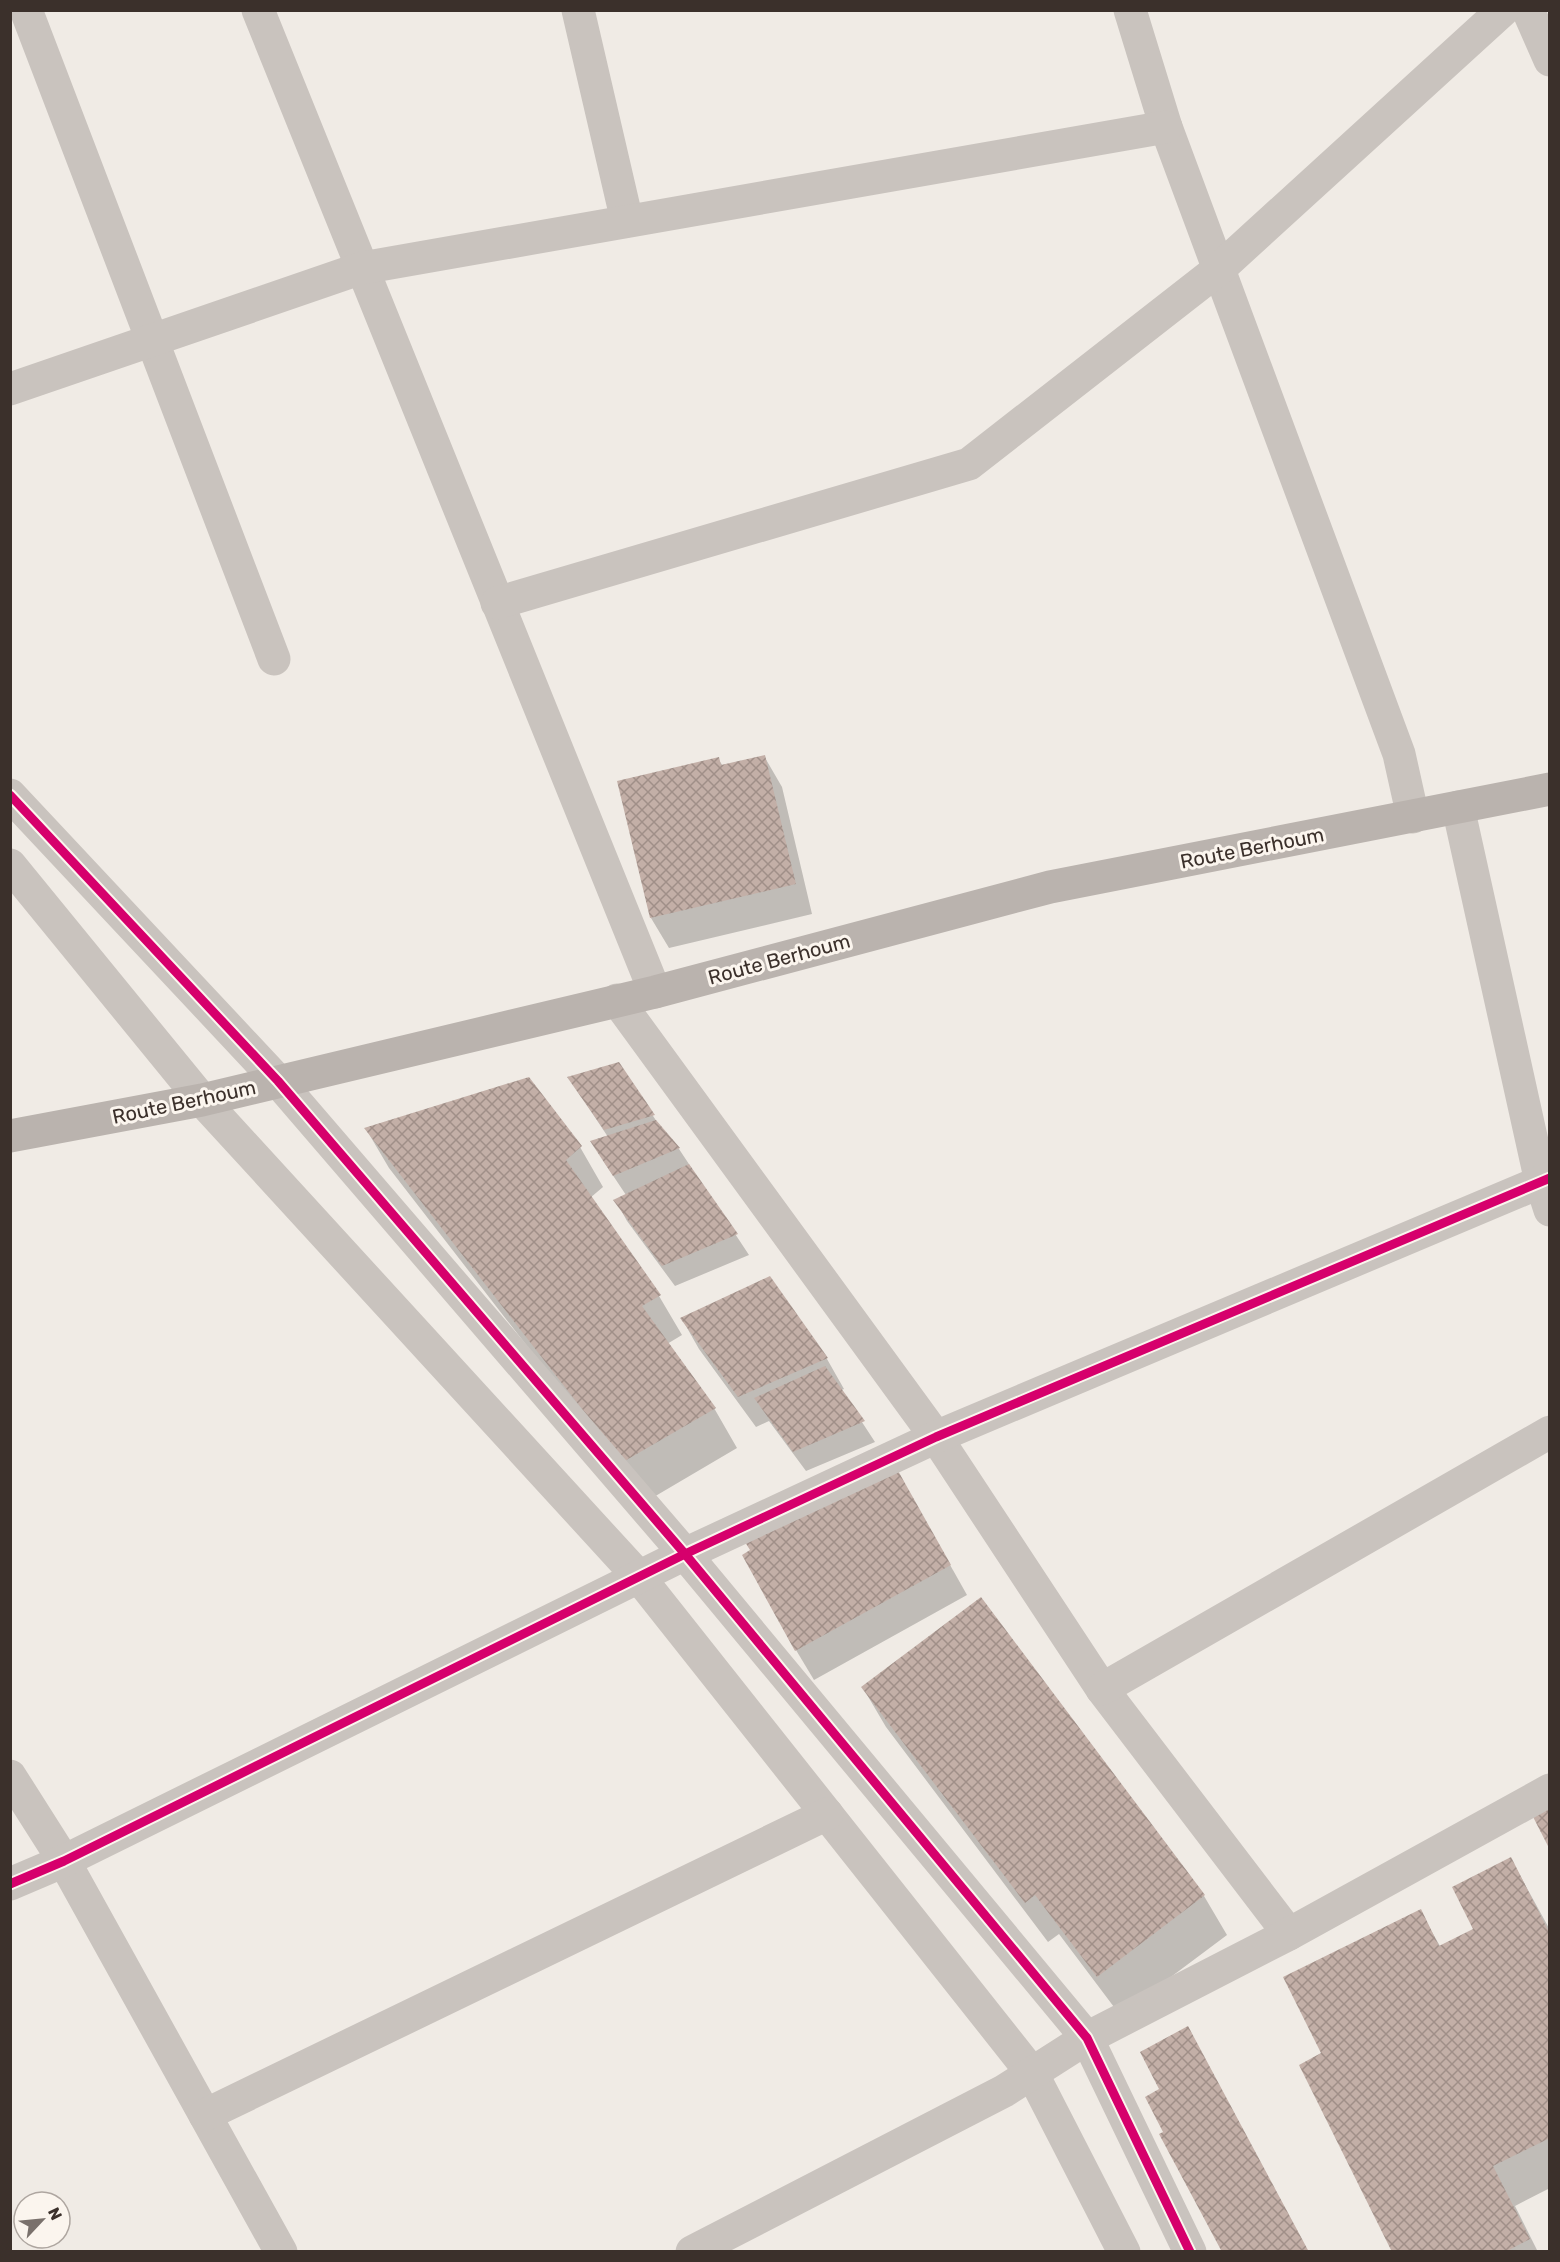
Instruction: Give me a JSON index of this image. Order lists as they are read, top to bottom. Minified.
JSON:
{"streets":{"main road":["Route Berhoum"]},"north":"top right"}
